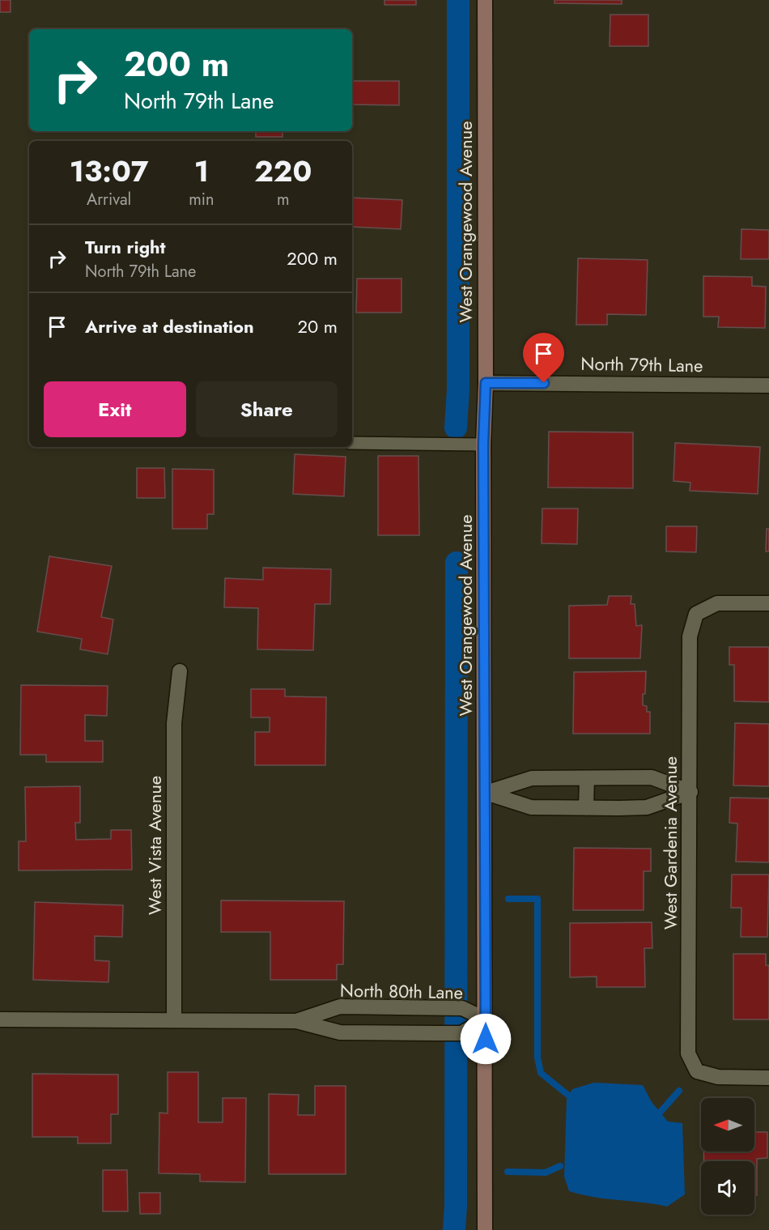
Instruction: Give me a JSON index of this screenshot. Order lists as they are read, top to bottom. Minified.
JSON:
{"streets":{"street":["West Orangewood Avenue","North 79th Lane","West Gardenia Avenue","West Vista Avenue","North 80th Lane"]},"crossings":[["West Orangewood Avenue","North 79th Lane"],["West Orangewood Avenue","North 80th Lane"],["West Vista Avenue","North 80th Lane"]],"north":"left","page":{"turn":["200 m","North 79th Lane"],"eta":["13:07","Arrival","1","min","220","m"],"list":[{"name":"Turn right","note":"North 79th Lane","value":"200 m"},{"name":"Arrive at destination","value":"20 m"}],"buttons":["Exit","Share"]}}
